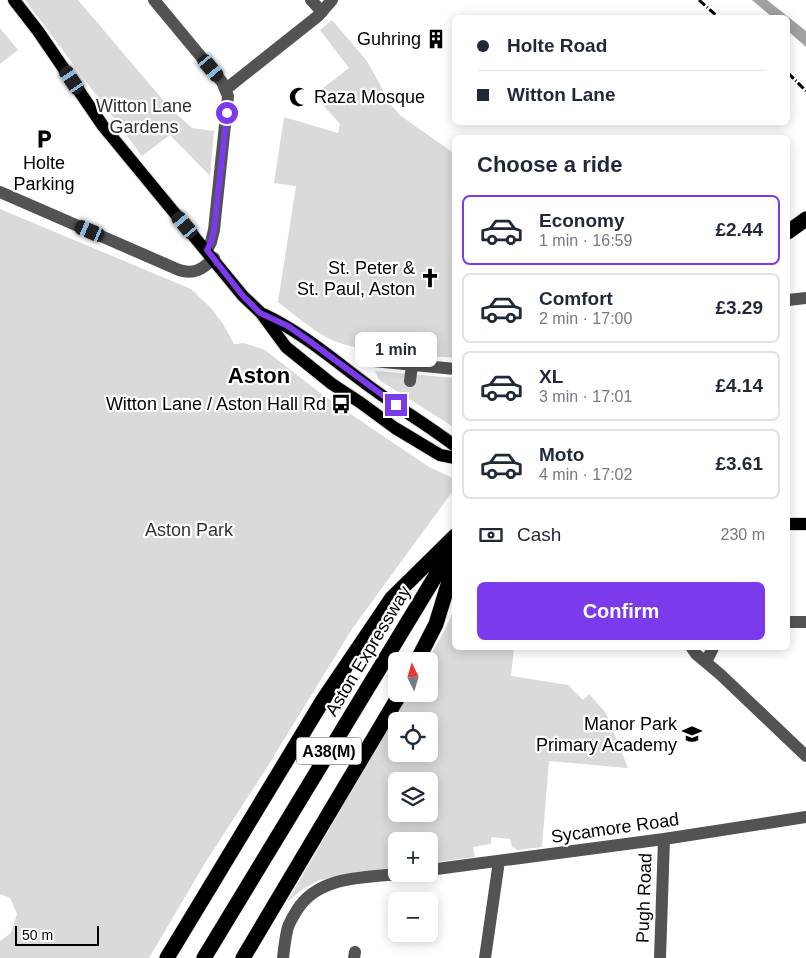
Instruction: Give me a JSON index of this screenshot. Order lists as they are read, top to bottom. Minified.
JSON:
{"streets":{"highway":["Aston Expressway","A38(M)"],"street":["Sycamore Road","Pugh Road"]},"crossings":[["Sycamore Road","Pugh Road"]],"districts":["Aston"],"parks":["Witton Lane Gardens","Aston Park"],"places":{"building":["Guhring"],"mosque":["Raza Mosque"],"parking":["Holte Parking"],"church":["St. Peter & St. Paul, Aston"],"bus stop":["Witton Lane / Aston Hall Rd"],"school or university":["Manor Park Primary Academy"]},"scale_bar":"50 m","north":"top","page":{"banner":["Holte Road","Witton Lane"],"heading":"Choose a ride","list":[{"name":"Economy","note":"1 min · 16:59","value":"£2.44"},{"name":"Comfort","note":"2 min · 17:00","value":"£3.29"},{"name":"XL","note":"3 min · 17:01","value":"£4.14"},{"name":"Moto","note":"4 min · 17:02","value":"£3.61"}],"bubble":"1 min","pay":["Cash","230 m"],"buttons":"Confirm","map_buttons":["+","−"],"scale":"50 m"}}
